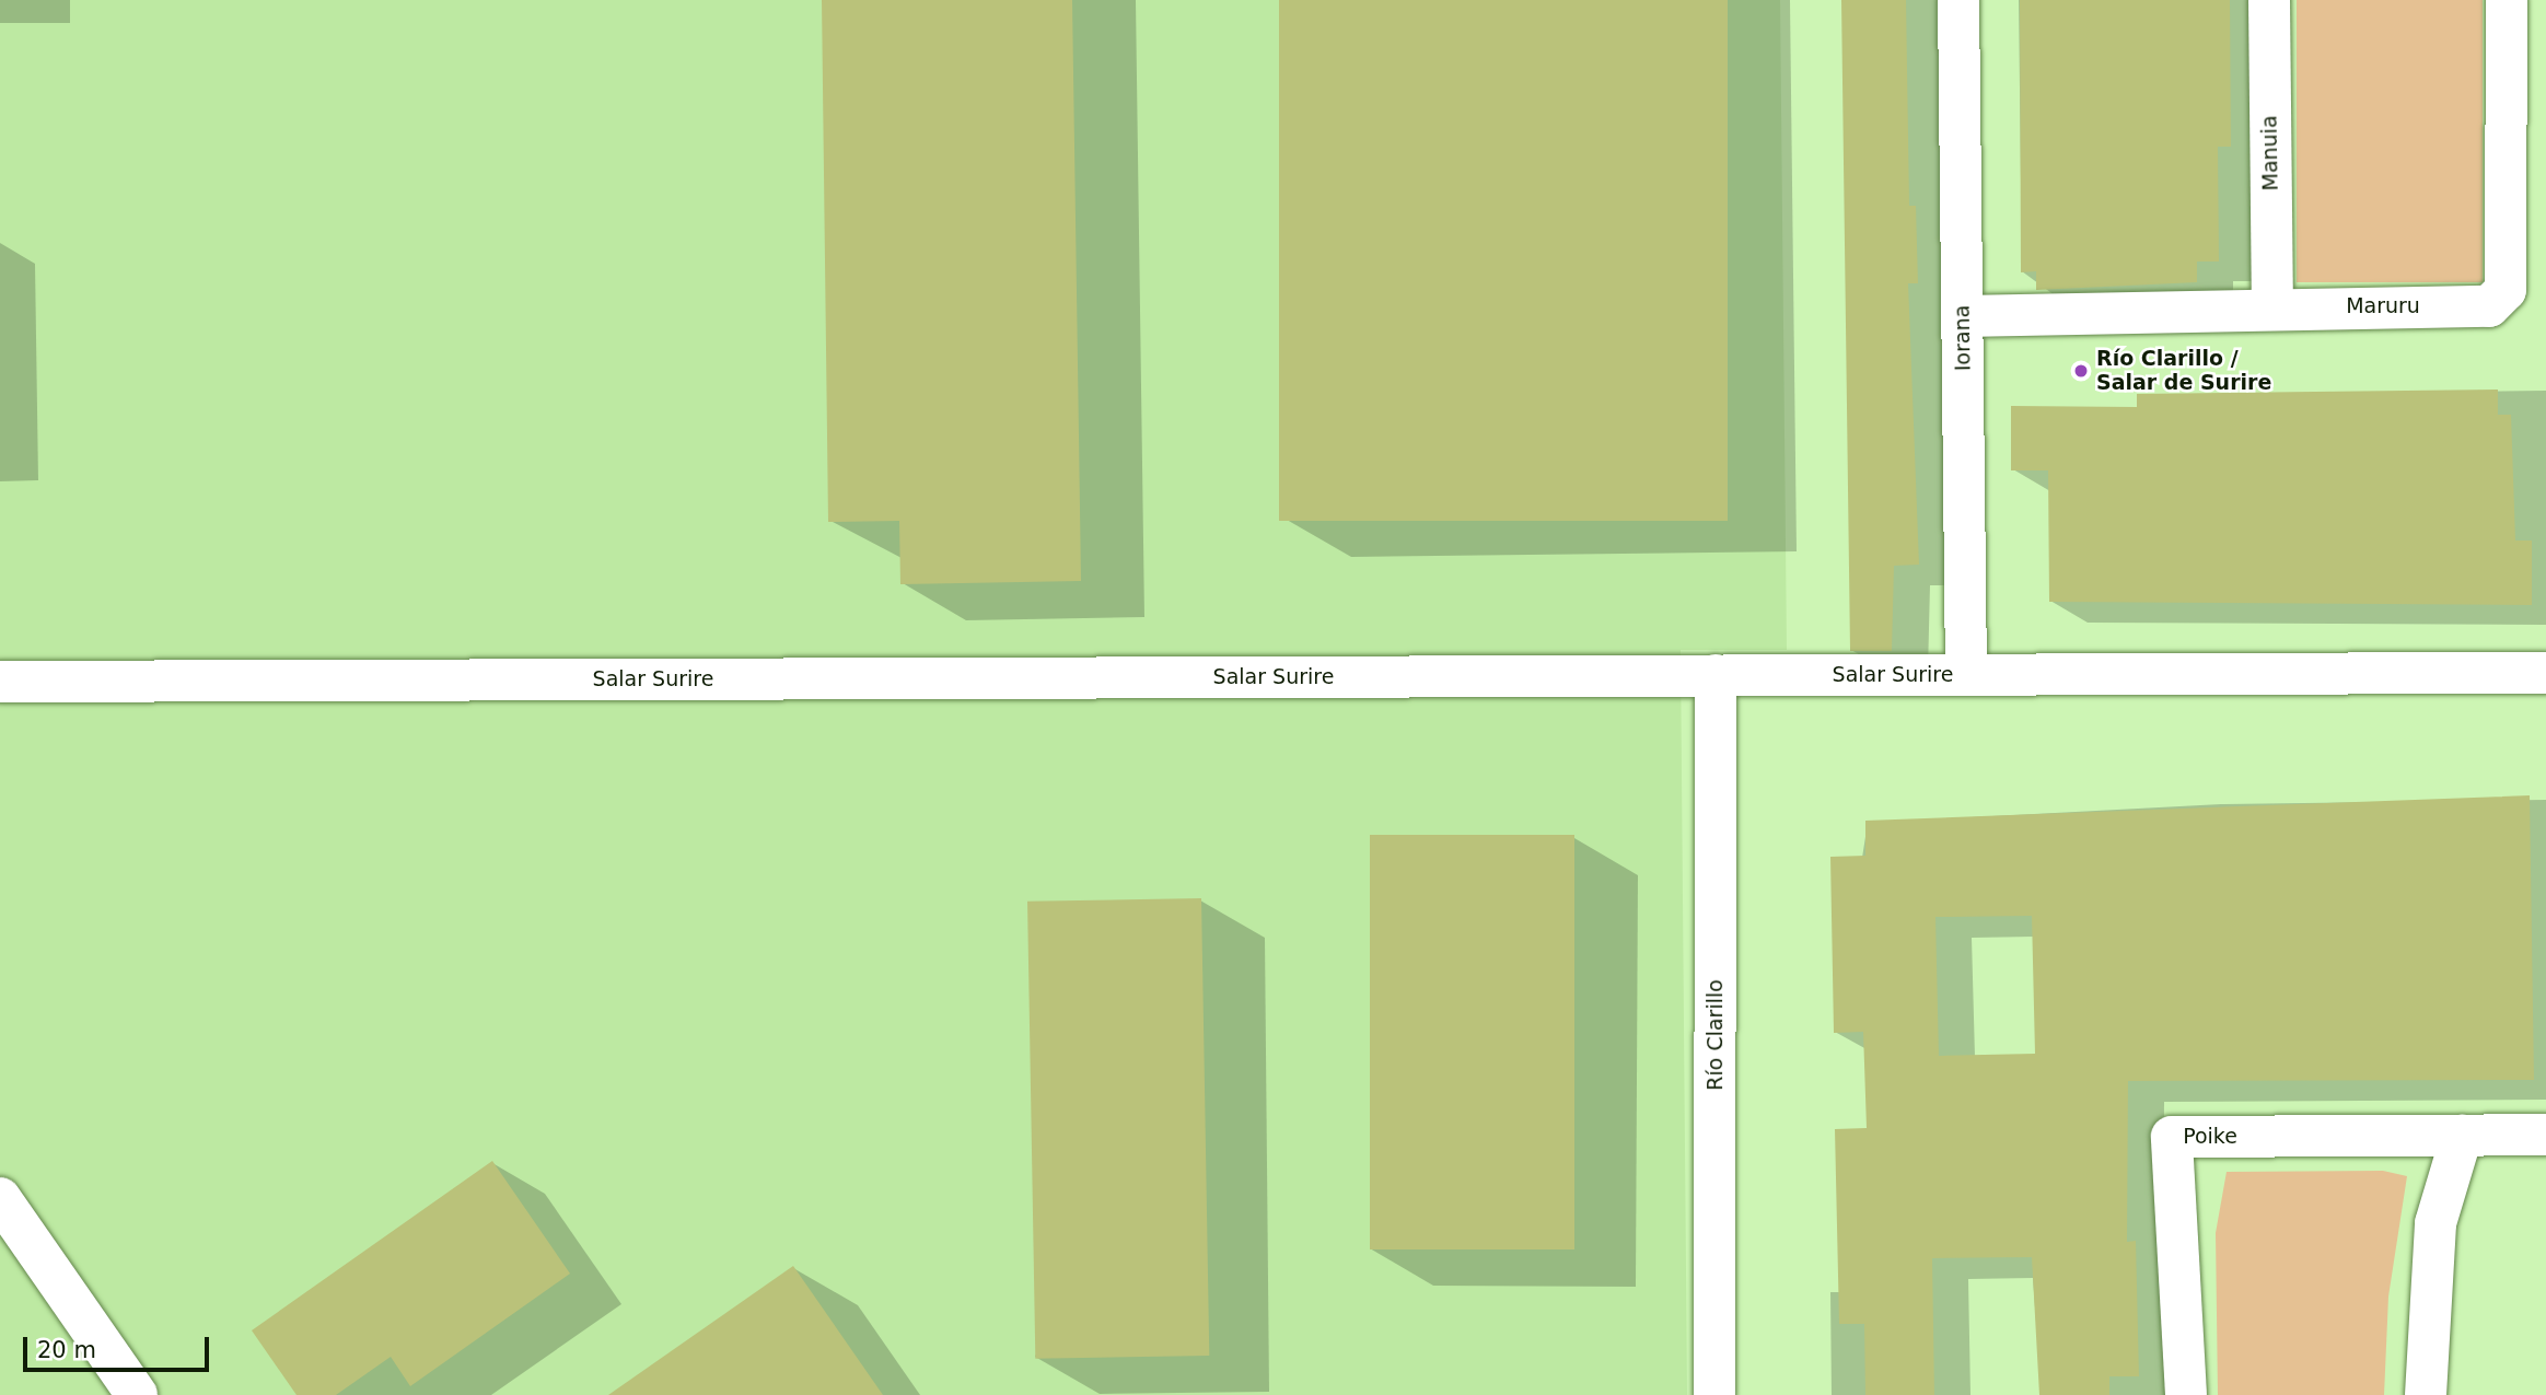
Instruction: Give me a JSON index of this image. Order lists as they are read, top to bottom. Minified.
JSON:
{"streets":{"street":["Manuia","Maruru","Iorana","Salar Surire","Río Clarillo","Poike"]},"crossings":[["Manuia","Maruru"],["Maruru","Iorana"],["Iorana","Salar Surire"],["Salar Surire","Río Clarillo"]],"places":["Río Clarillo / Salar de Surire"],"scale_bar":"20 m"}
